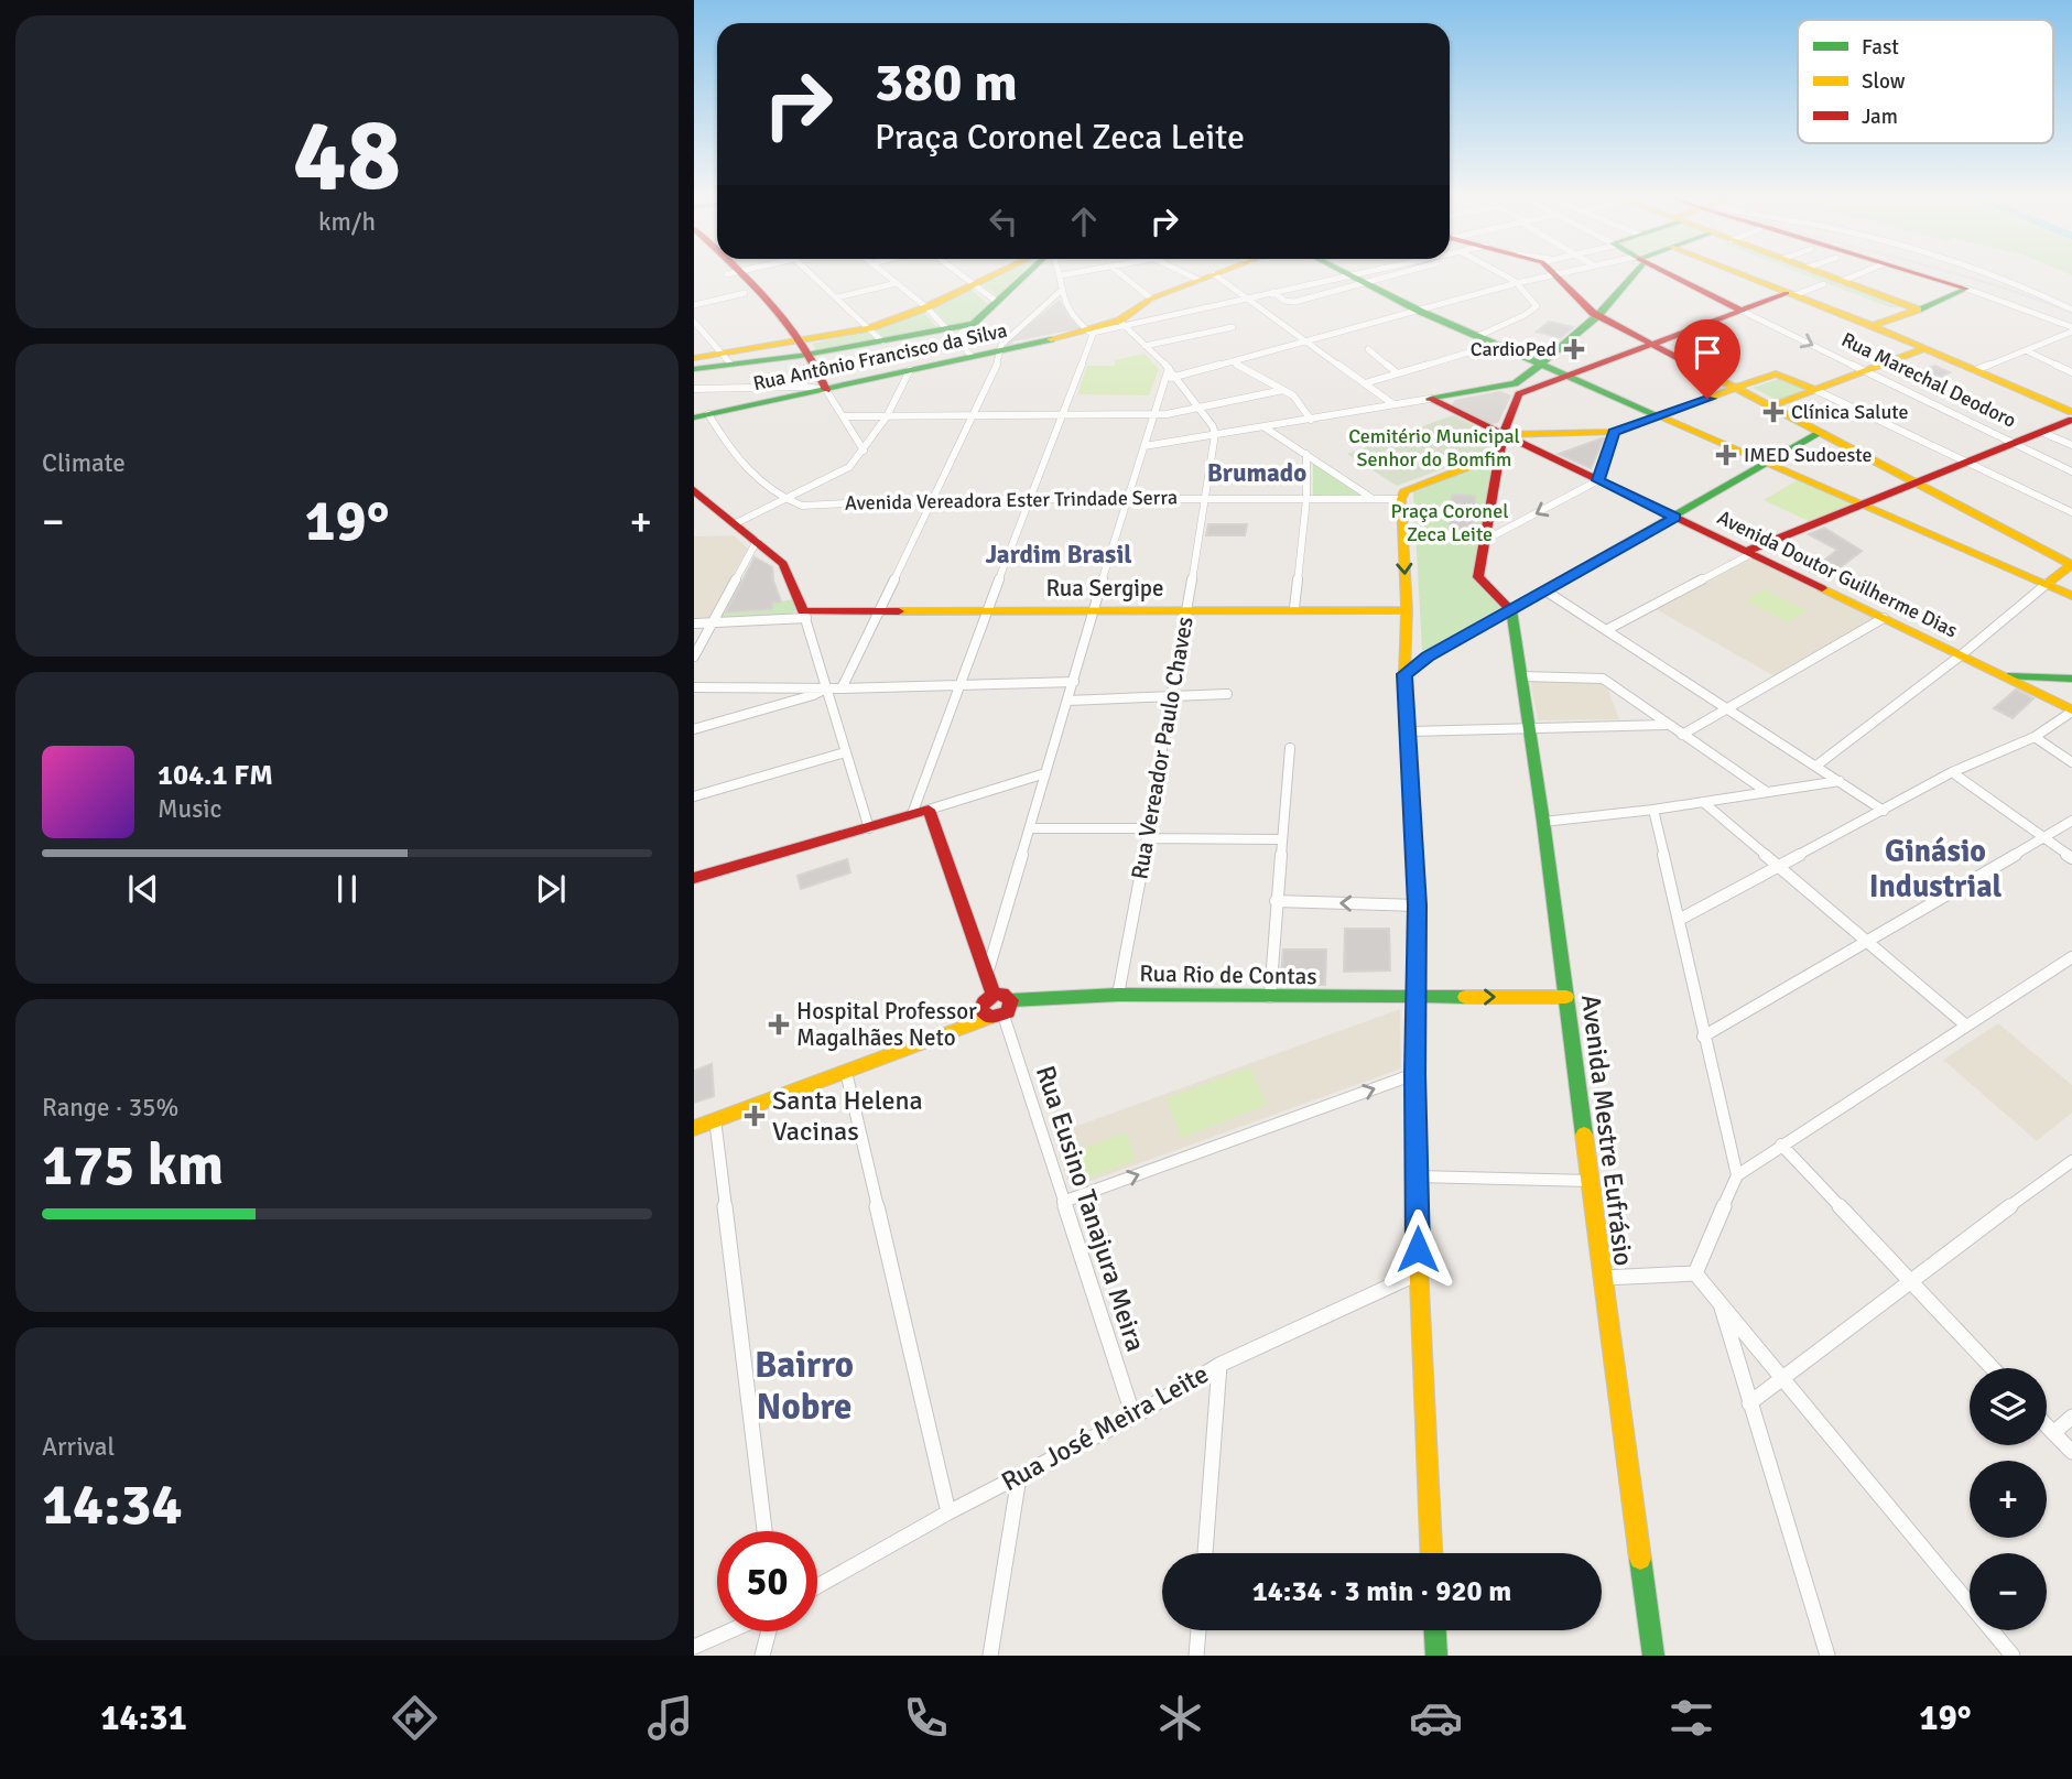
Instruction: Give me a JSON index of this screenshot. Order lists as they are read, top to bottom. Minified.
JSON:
{"streets":{"street":["Rua Antônio Francisco da Silva","Rua Marechal Deodoro","Avenida Vereadora Ester Trindade Serra","Avenida Doutor Guilherme Dias","Rua Sergipe","Rua Vereador Paulo Chaves","Rua Rio de Contas","Avenida Mestre Eufrásio","Rua Eusino Tanajura Meira","Rua José Meira Leite"]},"crossings":[["Avenida Vereadora Ester Trindade Serra","Rua Vereador Paulo Chaves"],["Rua Sergipe","Rua Vereador Paulo Chaves"],["Rua Vereador Paulo Chaves","Rua Rio de Contas"],["Rua Rio de Contas","Avenida Mestre Eufrásio"],["Rua Rio de Contas","Rua Eusino Tanajura Meira"],["Rua Eusino Tanajura Meira","Rua José Meira Leite"]],"districts":["Brumado","Jardim Brasil","Ginásio Industrial","Bairro Nobre"],"parks":["Cemitério Municipal Senhor do Bomfim","Praça Coronel Zeca Leite"],"places":{"health":["CardioPed","Clínica Salute","IMED Sudoeste","Hospital Professor Magalhães Neto","Santa Helena Vacinas"]},"legend":["Fast","Slow","Jam"],"page":{"tile":[["48","km/h"],"Climate",["Range · 35%","175 km"],["Arrival","14:34"]],"turn":["380 m","Praça Coronel Zeca Leite"],"heat":["−","19°","+"],"song":["104.1 FM","Music"],"map_buttons":["+","−"],"limit":"50","trip":"14:34 · 3 min · 920 m","tabs":["14:31","19°"]}}
